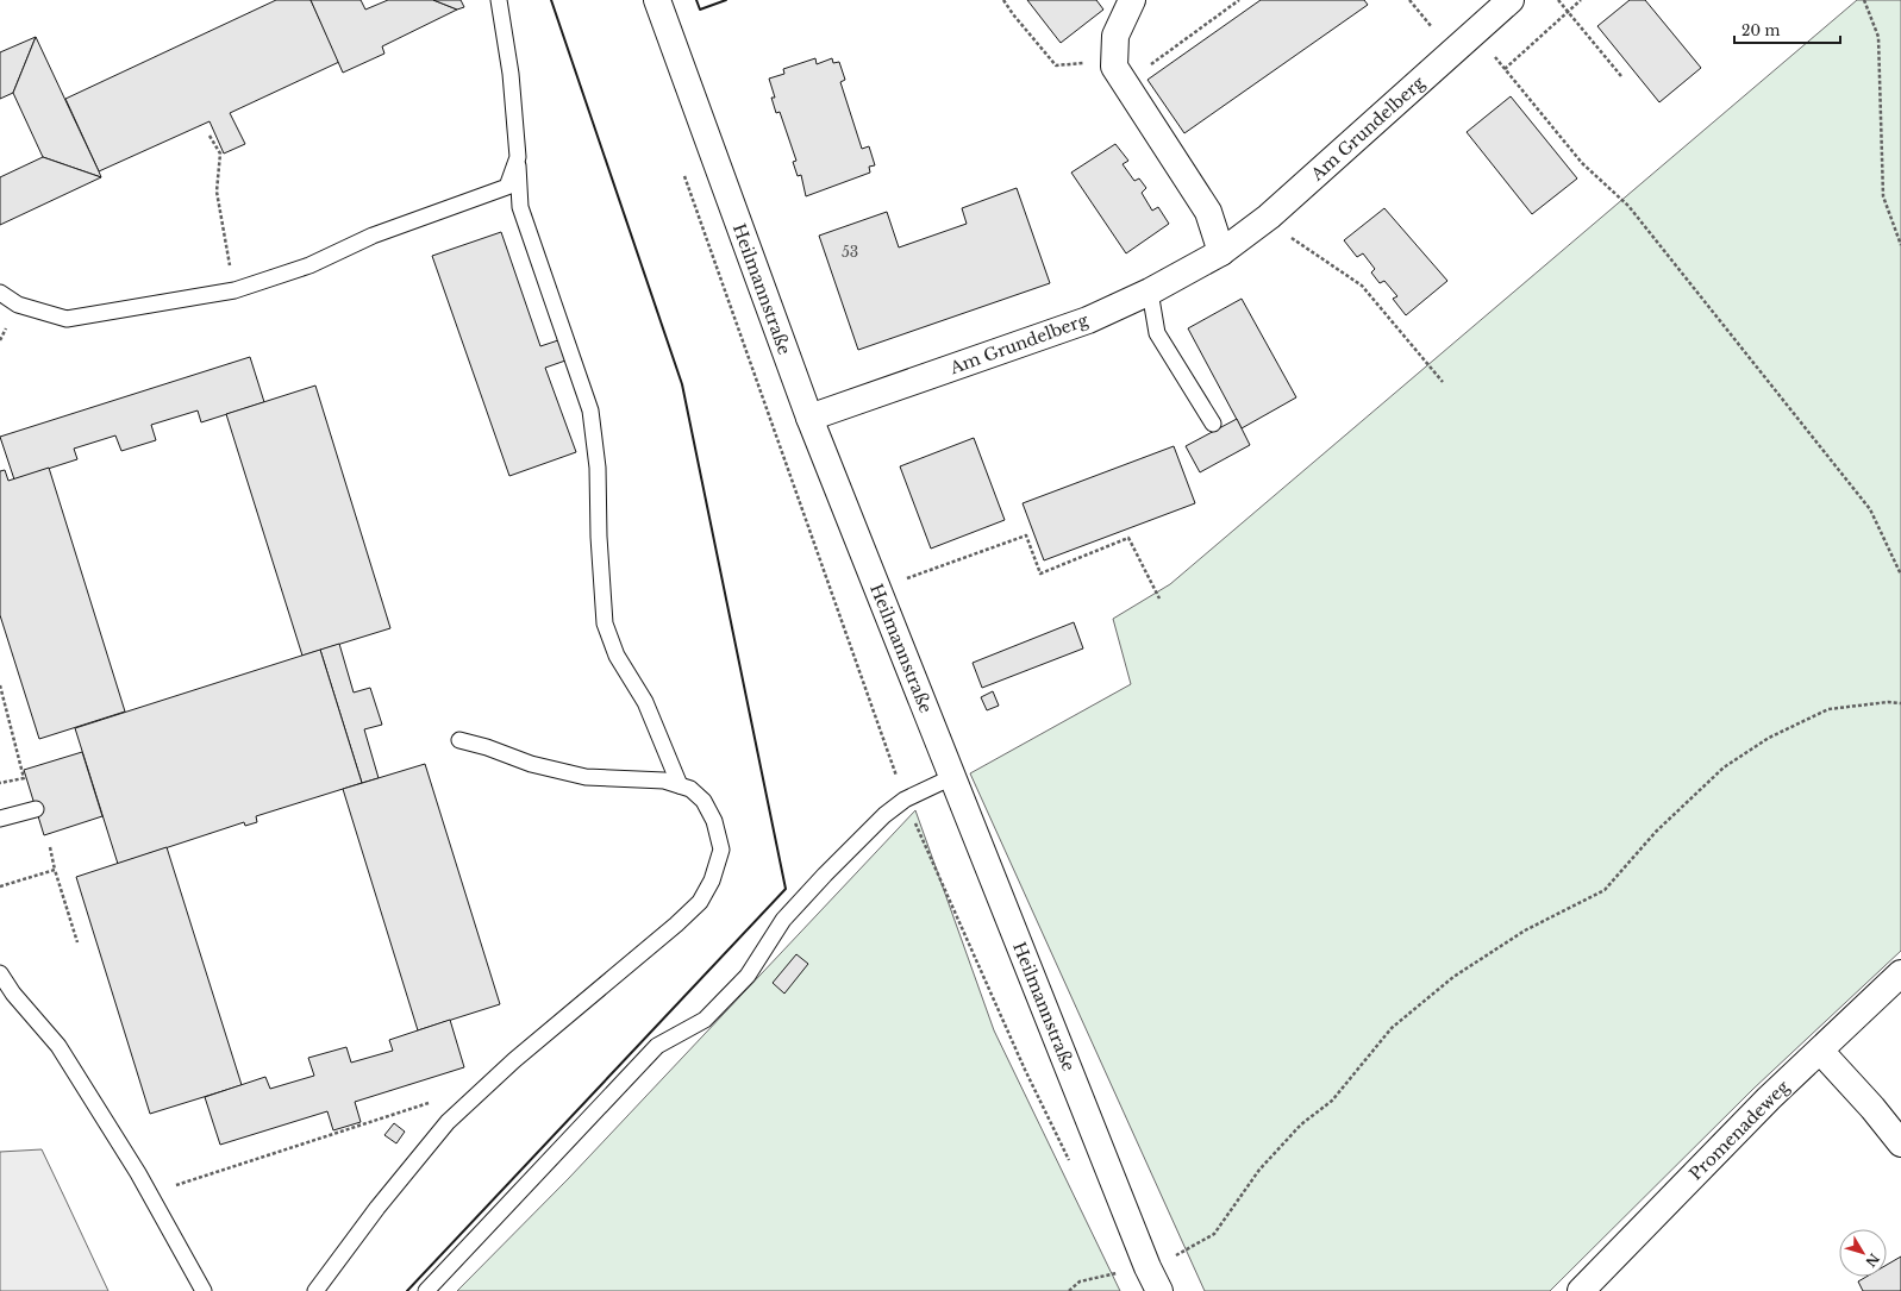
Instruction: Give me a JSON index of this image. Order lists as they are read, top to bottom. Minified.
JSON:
{"streets":{"street":["Am Grundelberg","Heilmannstraße","Promenadeweg"]},"crossings":[["Am Grundelberg","Heilmannstraße"]],"house_numbers":["53"],"scale_bar":"20 m","north":"bottom right"}
